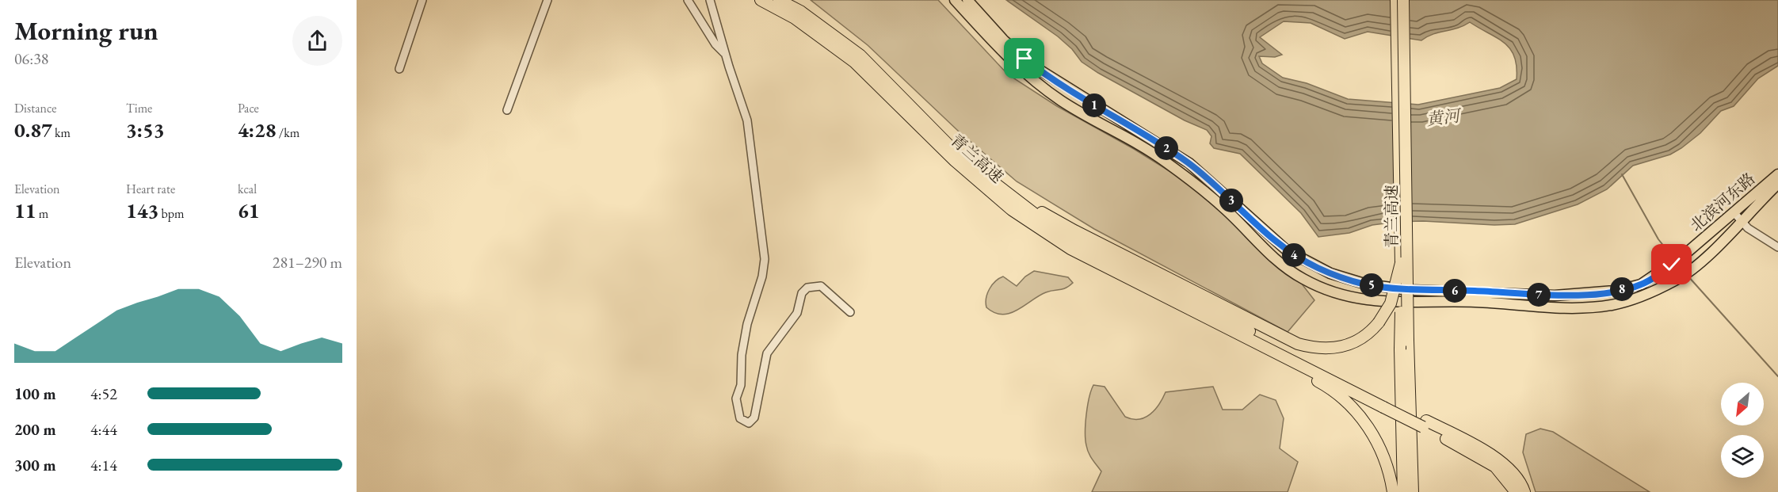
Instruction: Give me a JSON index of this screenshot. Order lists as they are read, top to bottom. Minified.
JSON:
{"streets":{"highway":["青兰高速"],"main road":["北滨河东路"]},"water":["黄河"],"north":"bottom left","page":{"heading":["Morning run","06:38"],"stats":[["Distance","0.87 km"],["Time","3:53"],["Pace","4:28 /km"],["Elevation","11 m"],["Heart rate","143 bpm"],["kcal","61"]],"pins":["1","2","3","4","5","8","6","7"],"chart":["Elevation","281–290 m"],"list":[{"name":"100 m","note":"4:52"},{"name":"200 m","note":"4:44"},{"name":"300 m","note":"4:14"}]}}
